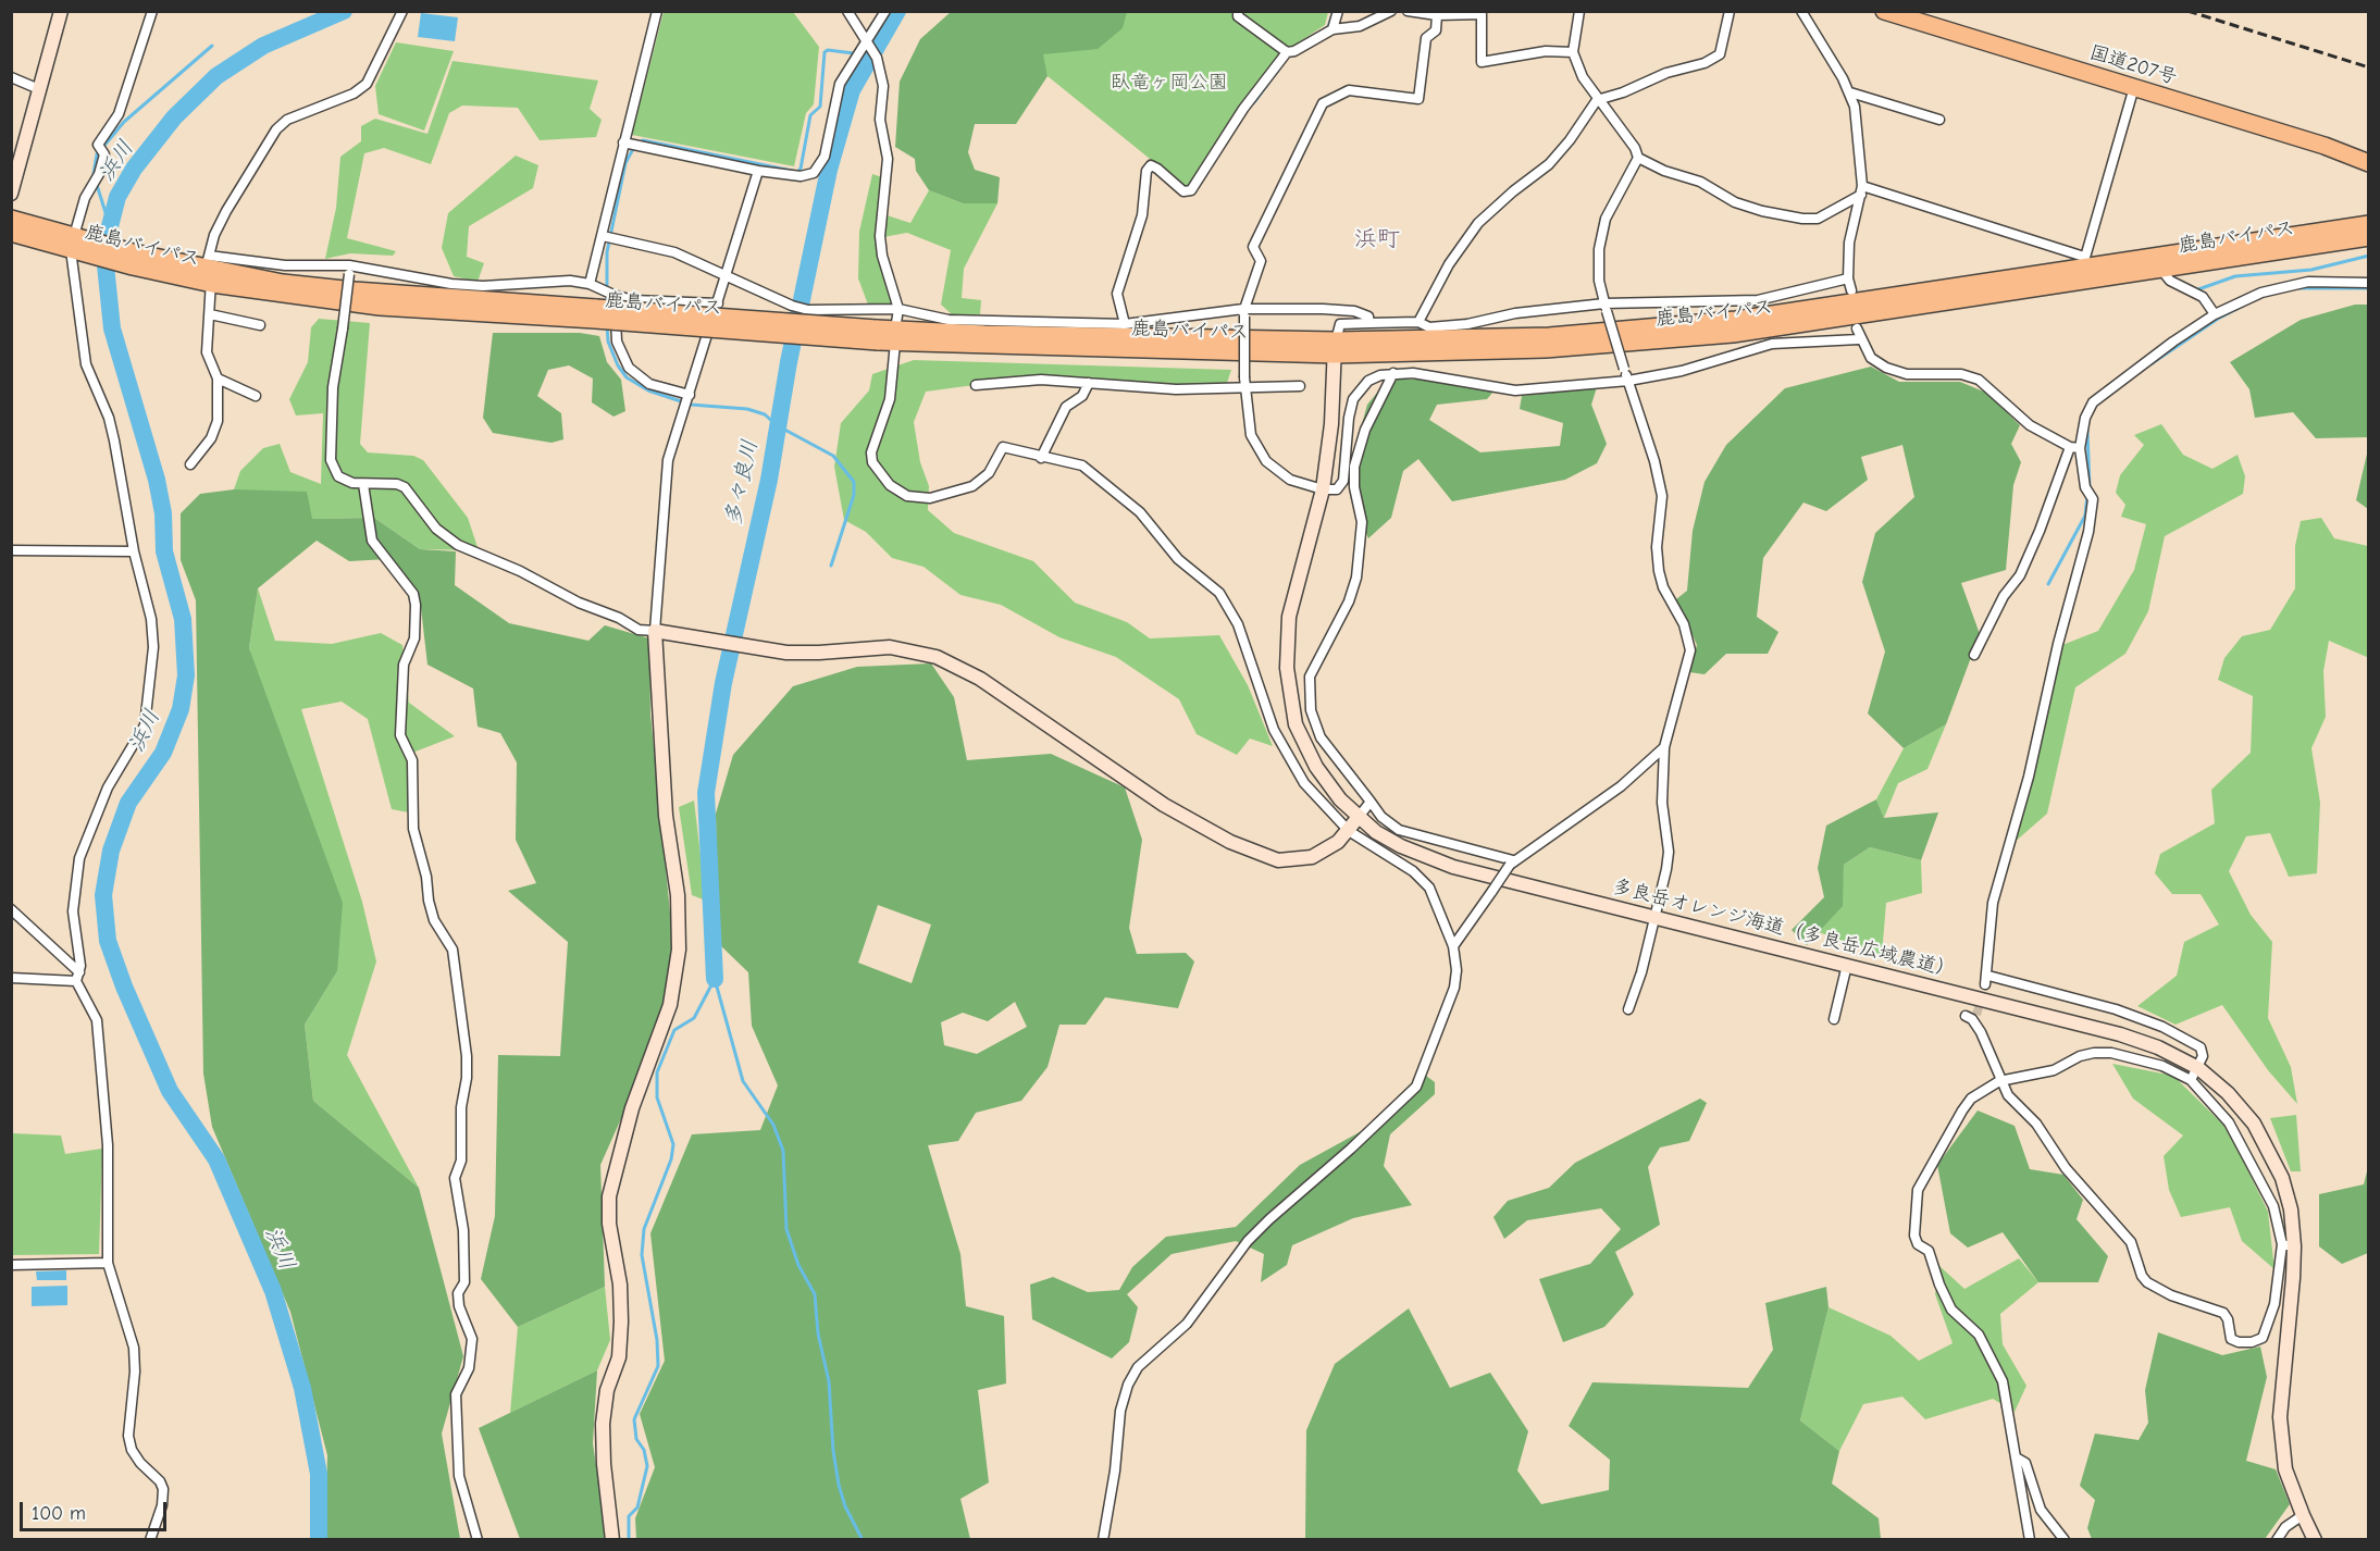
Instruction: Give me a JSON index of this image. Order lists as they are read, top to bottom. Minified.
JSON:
{"streets":{"highway":["国道207号","鹿島バイパス"],"street":["多良岳オレンジ海道（多良岳広域農道）"]},"crossings":[["鹿島バイパス","多良岳オレンジ海道（多良岳広域農道）"]],"districts":["浜町"],"water":["浜川","多々良川"],"parks":["臥竜ヶ岡公園"],"scale_bar":"100 m"}
